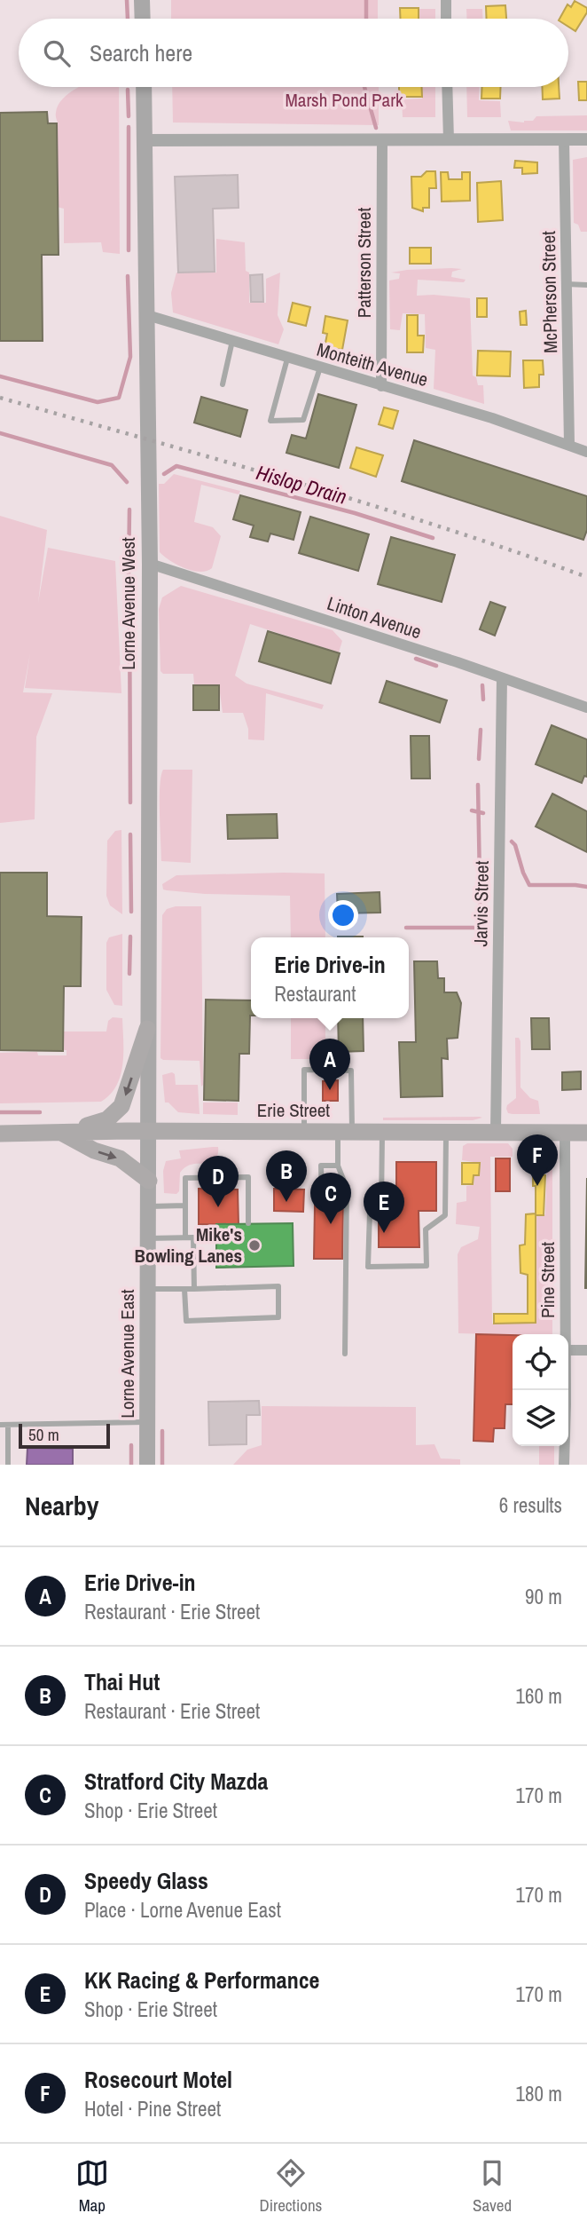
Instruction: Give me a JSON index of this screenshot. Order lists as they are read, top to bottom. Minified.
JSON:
{"streets":{"main road":["Lorne Avenue West","Erie Street","Lorne Avenue East"],"street":["Patterson Street","McPherson Street","Monteith Avenue","Linton Avenue","Jarvis Street","Pine Street"]},"crossings":[["Patterson Street","Monteith Avenue"],["McPherson Street","Monteith Avenue"],["Monteith Avenue","Lorne Avenue West"],["Lorne Avenue West","Linton Avenue"],["Lorne Avenue West","Erie Street"],["Lorne Avenue West","Lorne Avenue East"],["Linton Avenue","Jarvis Street"],["Jarvis Street","Erie Street"],["Erie Street","Pine Street"],["Erie Street","Lorne Avenue East"]],"water":["Hislop Drain"],"parks":["Marsh Pond Park"],"places":["Mike's Bowling Lanes"],"scale_bar":"50 m","page":{"search":"Search here","popup":["Erie Drive-in","Restaurant"],"pins":["A","F","B","D","C","E"],"scale":"50 m","heading":["Nearby","6 results"],"list":[{"mark":"A","name":"Erie Drive-in","note":"Restaurant · Erie Street","value":"90 m"},{"mark":"B","name":"Thai Hut","note":"Restaurant · Erie Street","value":"160 m"},{"mark":"C","name":"Stratford City Mazda","note":"Shop · Erie Street","value":"170 m"},{"mark":"D","name":"Speedy Glass","note":"Place · Lorne Avenue East","value":"170 m"},{"mark":"E","name":"KK Racing & Performance","note":"Shop · Erie Street","value":"170 m"},{"mark":"F","name":"Rosecourt Motel","note":"Hotel · Pine Street","value":"180 m"}],"nav":["Map","Directions","Saved"]}}
